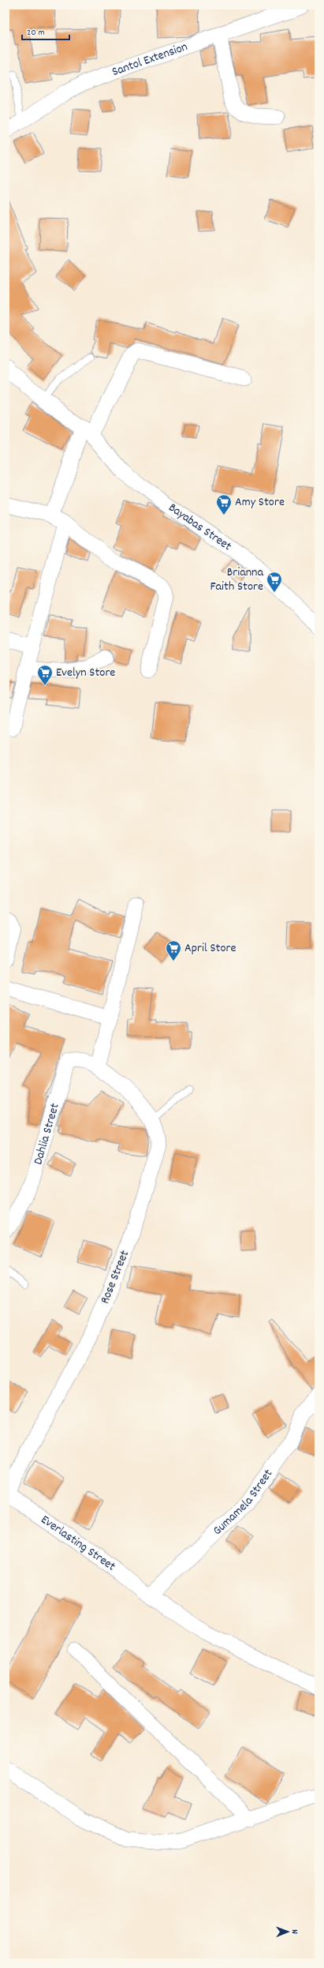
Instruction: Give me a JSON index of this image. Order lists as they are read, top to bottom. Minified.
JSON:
{"streets":{"street":["Santol Extension","Bayabas Street","Dahlia Street","Rose Street","Gumamela Street","Everlasting Street"]},"crossings":[["Dahlia Street","Rose Street"],["Rose Street","Everlasting Street"],["Gumamela Street","Everlasting Street"]],"places":{"supermarket":["Amy Store","Brianna Faith Store","Evelyn Store","April Store"]},"scale_bar":"20 m","north":"right"}
